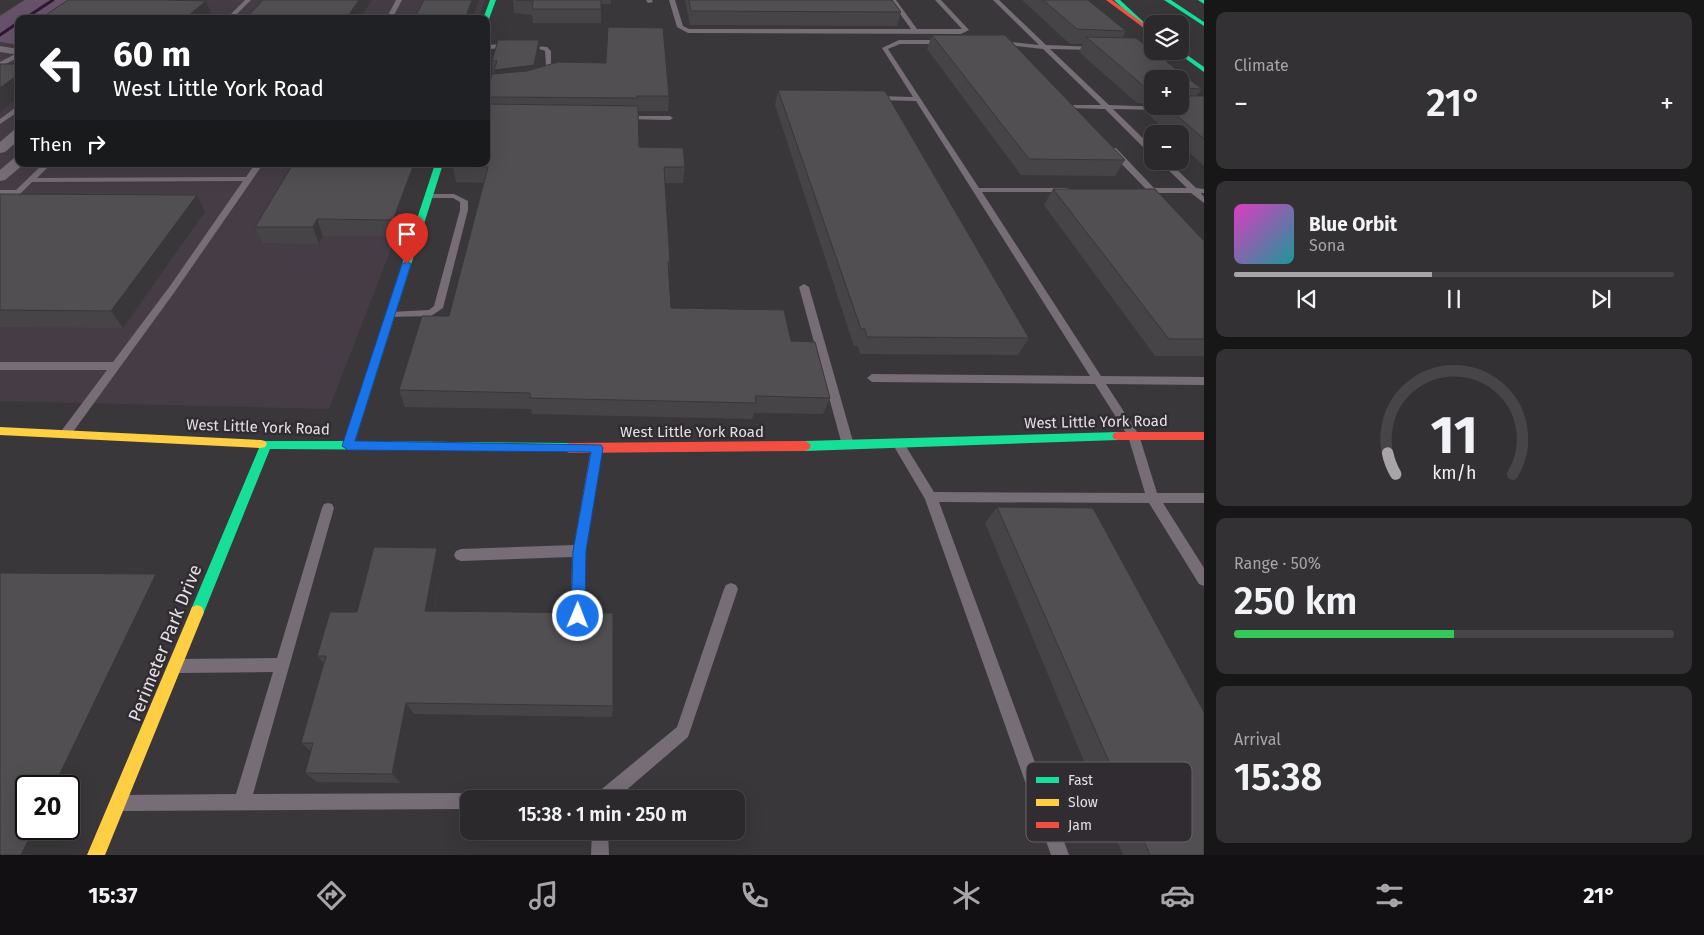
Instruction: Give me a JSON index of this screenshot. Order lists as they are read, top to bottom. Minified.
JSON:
{"streets":{"main road":["West Little York Road","Perimeter Park Drive"]},"crossings":[["West Little York Road","Perimeter Park Drive"]],"legend":["Fast","Slow","Jam"],"page":{"tile":["Climate",["Range · 50%","250 km"],["Arrival","15:38"]],"map_buttons":["+","−"],"turn":["60 m","West Little York Road"],"heat":["−","21°","+"],"then":"Then","song":["Blue Orbit","Sona"],"limit":"20","trip":"15:38 · 1 min · 250 m","tabs":["15:37","21°"],"gauge":["11","km/h"]}}
